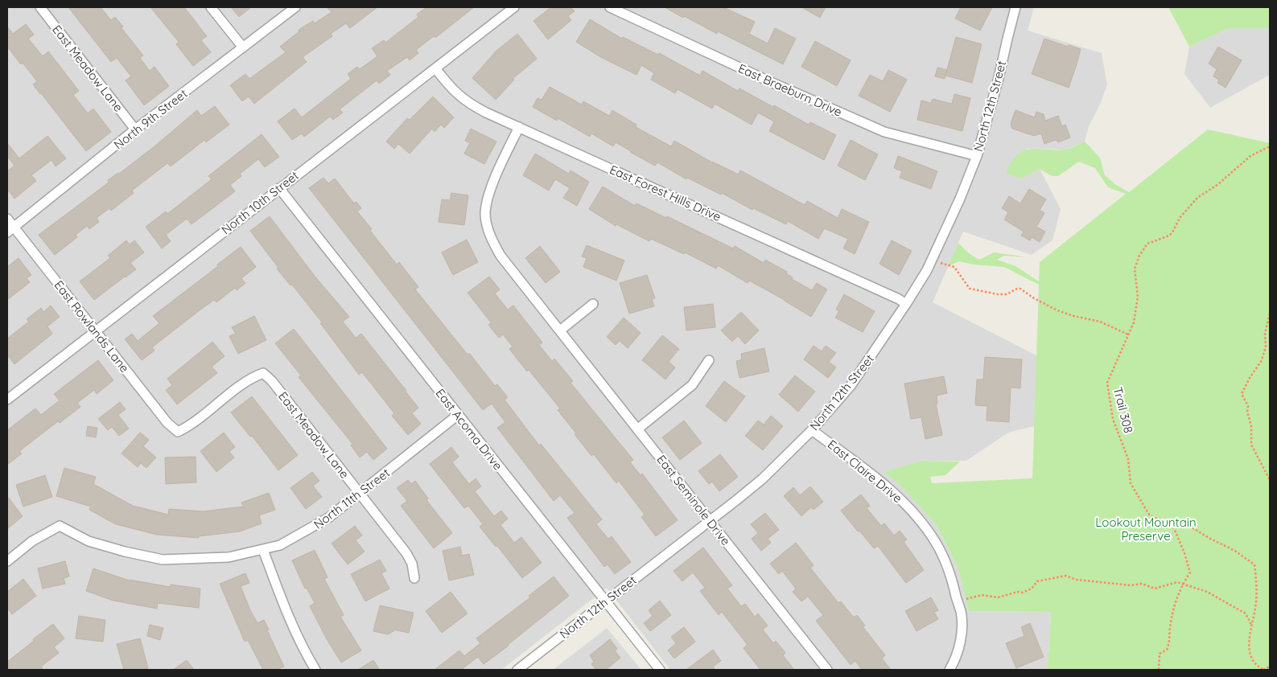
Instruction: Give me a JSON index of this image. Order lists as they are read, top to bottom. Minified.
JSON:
{"streets":{"street":["East Meadow Lane","East Braeburn Drive","North 12th Street","North 9th Street","East Forest Hills Drive","North 10th Street","East Rowlands Lane","East Acoma Drive","East Claire Drive","North 11th Street","East Seminole Drive"],"path":["Trail 308"]},"crossings":[["East Meadow Lane","North 9th Street"],["East Meadow Lane","East Rowlands Lane"],["East Meadow Lane","North 11th Street"],["East Braeburn Drive","North 12th Street"],["North 12th Street","East Forest Hills Drive"],["North 12th Street","East Acoma Drive"],["North 12th Street","East Claire Drive"],["North 12th Street","East Seminole Drive"],["North 9th Street","East Rowlands Lane"],["East Forest Hills Drive","North 10th Street"],["East Forest Hills Drive","East Seminole Drive"],["North 10th Street","East Rowlands Lane"],["North 10th Street","East Acoma Drive"],["East Acoma Drive","North 11th Street"]],"parks":["Lookout Mountain Preserve"]}
